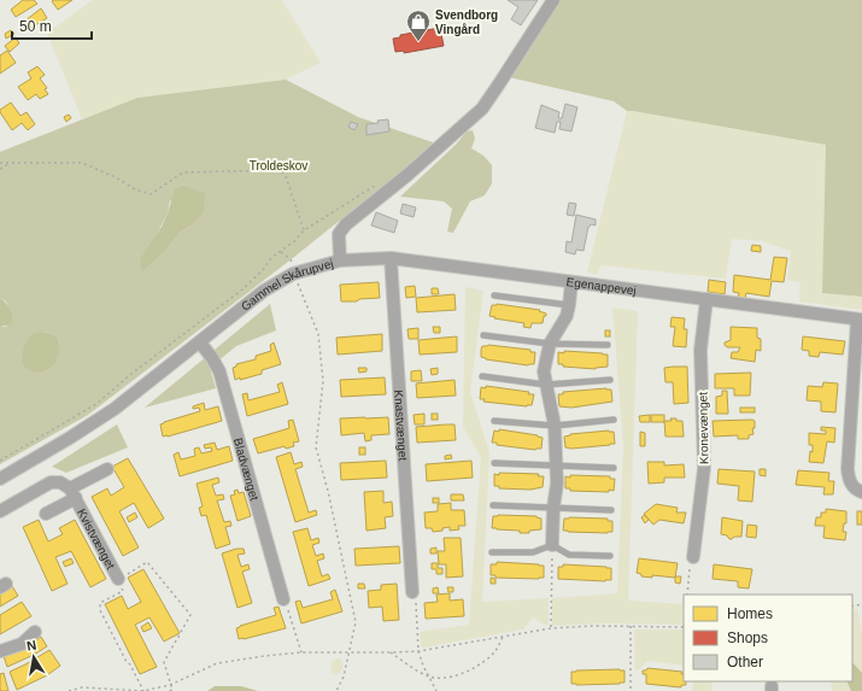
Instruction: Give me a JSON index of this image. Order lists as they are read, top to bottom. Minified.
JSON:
{"streets":{"street":["Egenappevej","Gammel Skårupvej","Knastvænget","Kronevænget","Bladvænget","Kvistvænget"]},"crossings":[["Egenappevej","Gammel Skårupvej"],["Egenappevej","Knastvænget"],["Egenappevej","Kronevænget"],["Gammel Skårupvej","Bladvænget"]],"parks":["Troldeskov"],"places":{"shop":["Svendborg Vingård"]},"legend":["Homes","Shops","Other"],"scale_bar":"50 m","north":"top"}
